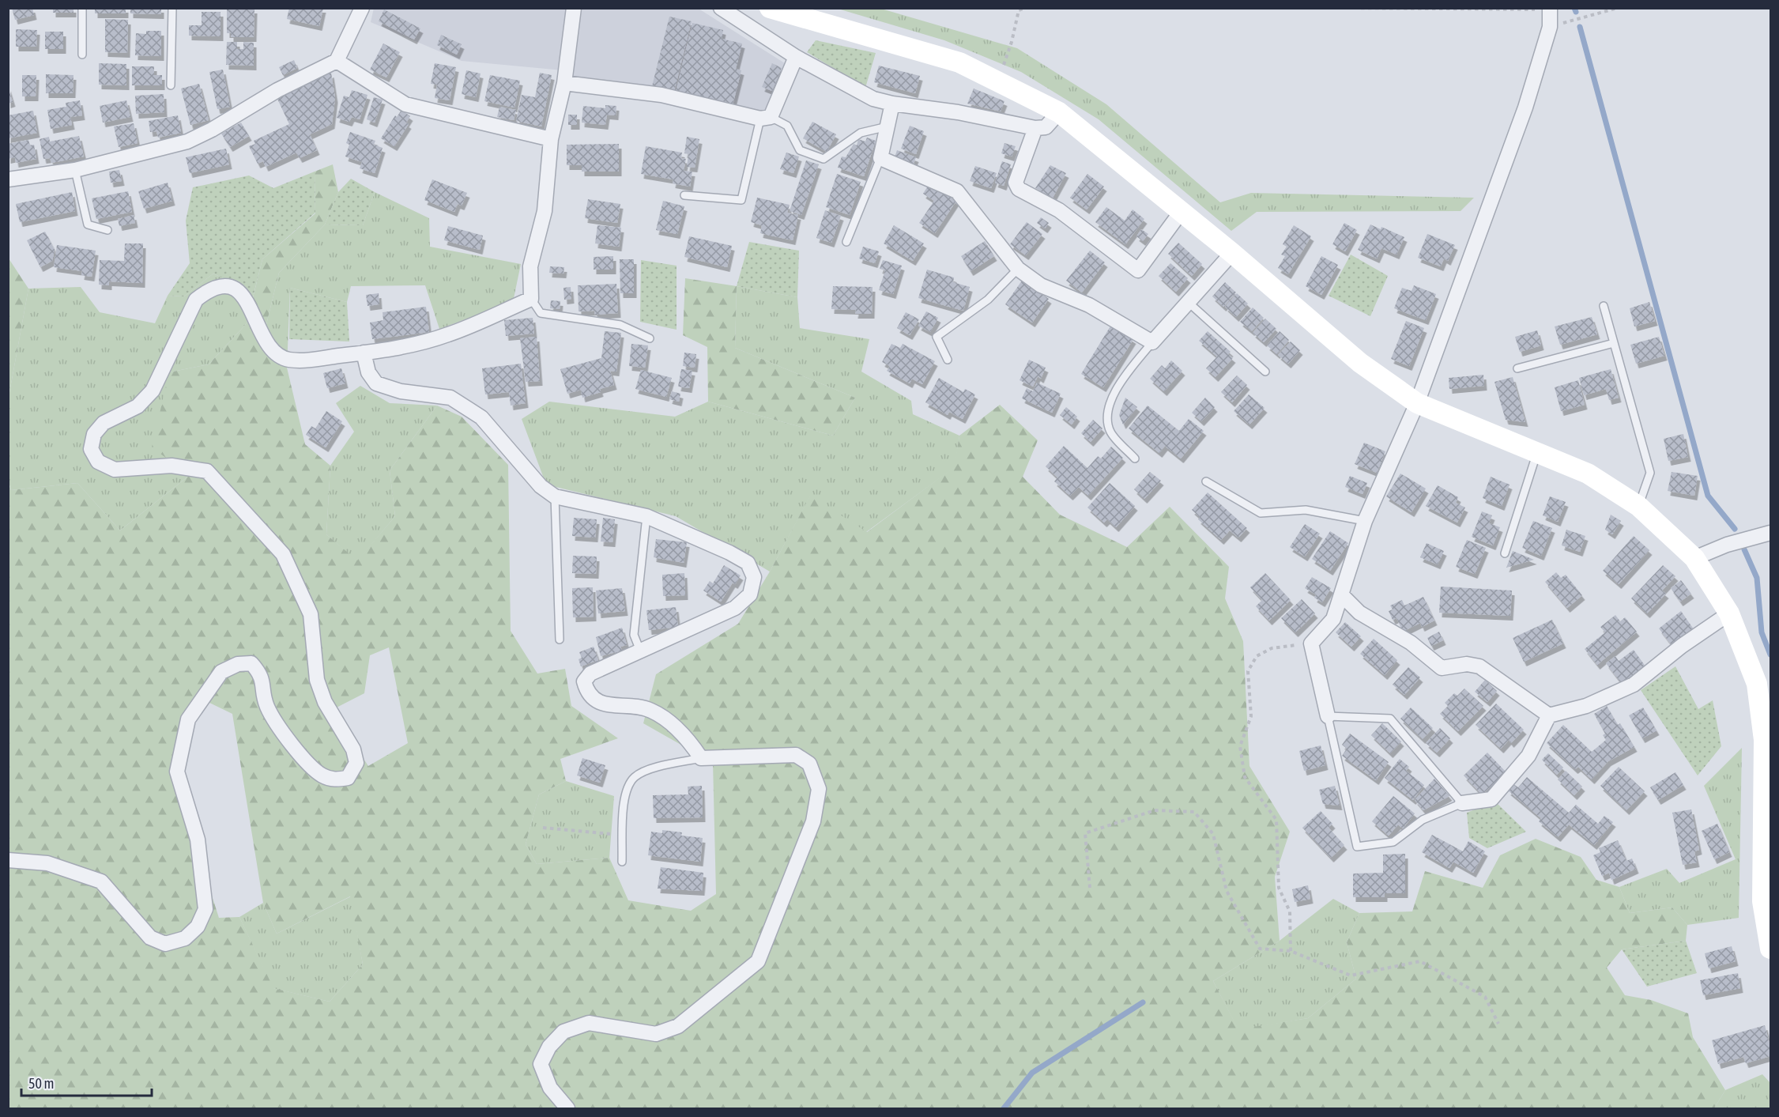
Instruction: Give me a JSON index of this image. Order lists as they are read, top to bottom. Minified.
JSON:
{"scale_bar":"50 m"}
